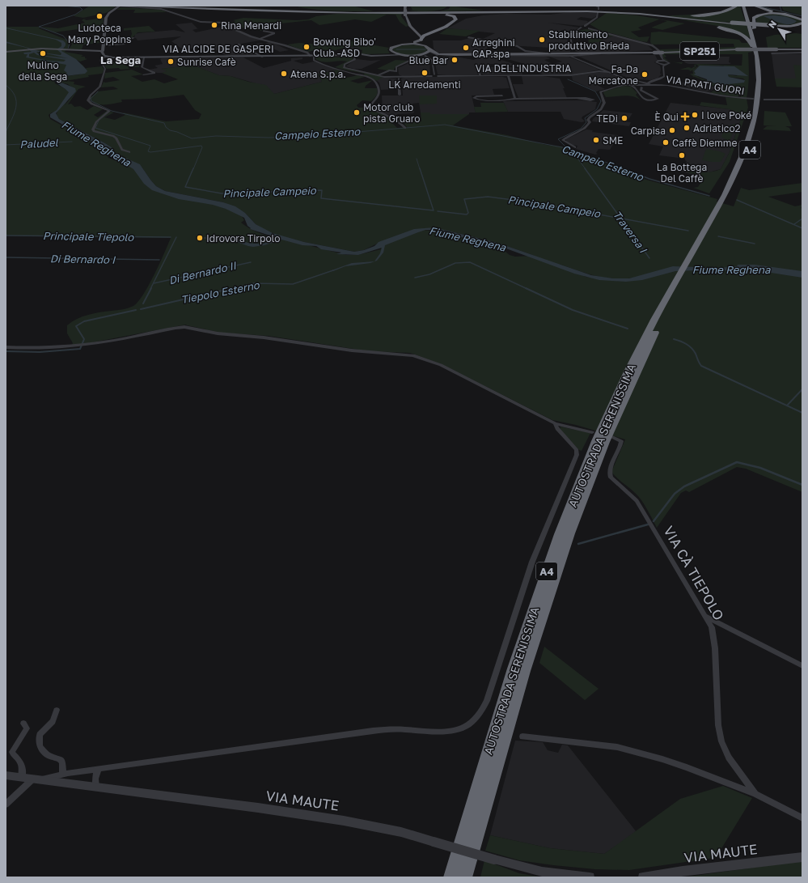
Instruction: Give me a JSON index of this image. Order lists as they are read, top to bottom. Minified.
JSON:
{"streets":{"highway":["A4","AUTOSTRADA SERENISSIMA"],"main road":["VIA ALCIDE DE GASPERI","SP251"],"street":["VIA DELL'INDUSTRIA","VIA PRATI GUORI","VIA CÀ TIEPOLO","VIA MAUTE"]},"crossings":[["VIA ALCIDE DE GASPERI","SP251"],["VIA DELL'INDUSTRIA","VIA PRATI GUORI"]],"districts":["La Sega"],"water":["Campeio Esterno","Paludel","Fiume Reghena","Pincipale Campeio","Traversa I","Principale Tiepolo","Di Bernardo I","Di Bernardo II","Tiepolo Esterno"],"places":{"other":["Ludoteca Mary Poppins","Rina Menardi","Stabilimento produttivo Brieda","Bowling Bibo' Club -ASD","Arreghini CAP.spa","Mulino della Sega","Blue Bar","Sunrise Cafè","LK Arredamenti","Atena S.p.a.","Fa-Da Mercatone","Motor club pista Gruaro","I love Poké","TEDi","Adriatico2","Carpisa","SME","Caffè Diemme","La Bottega Del Caffè","Idrovora Tirpolo"],"health":["È Qui"]},"north":"top left"}
